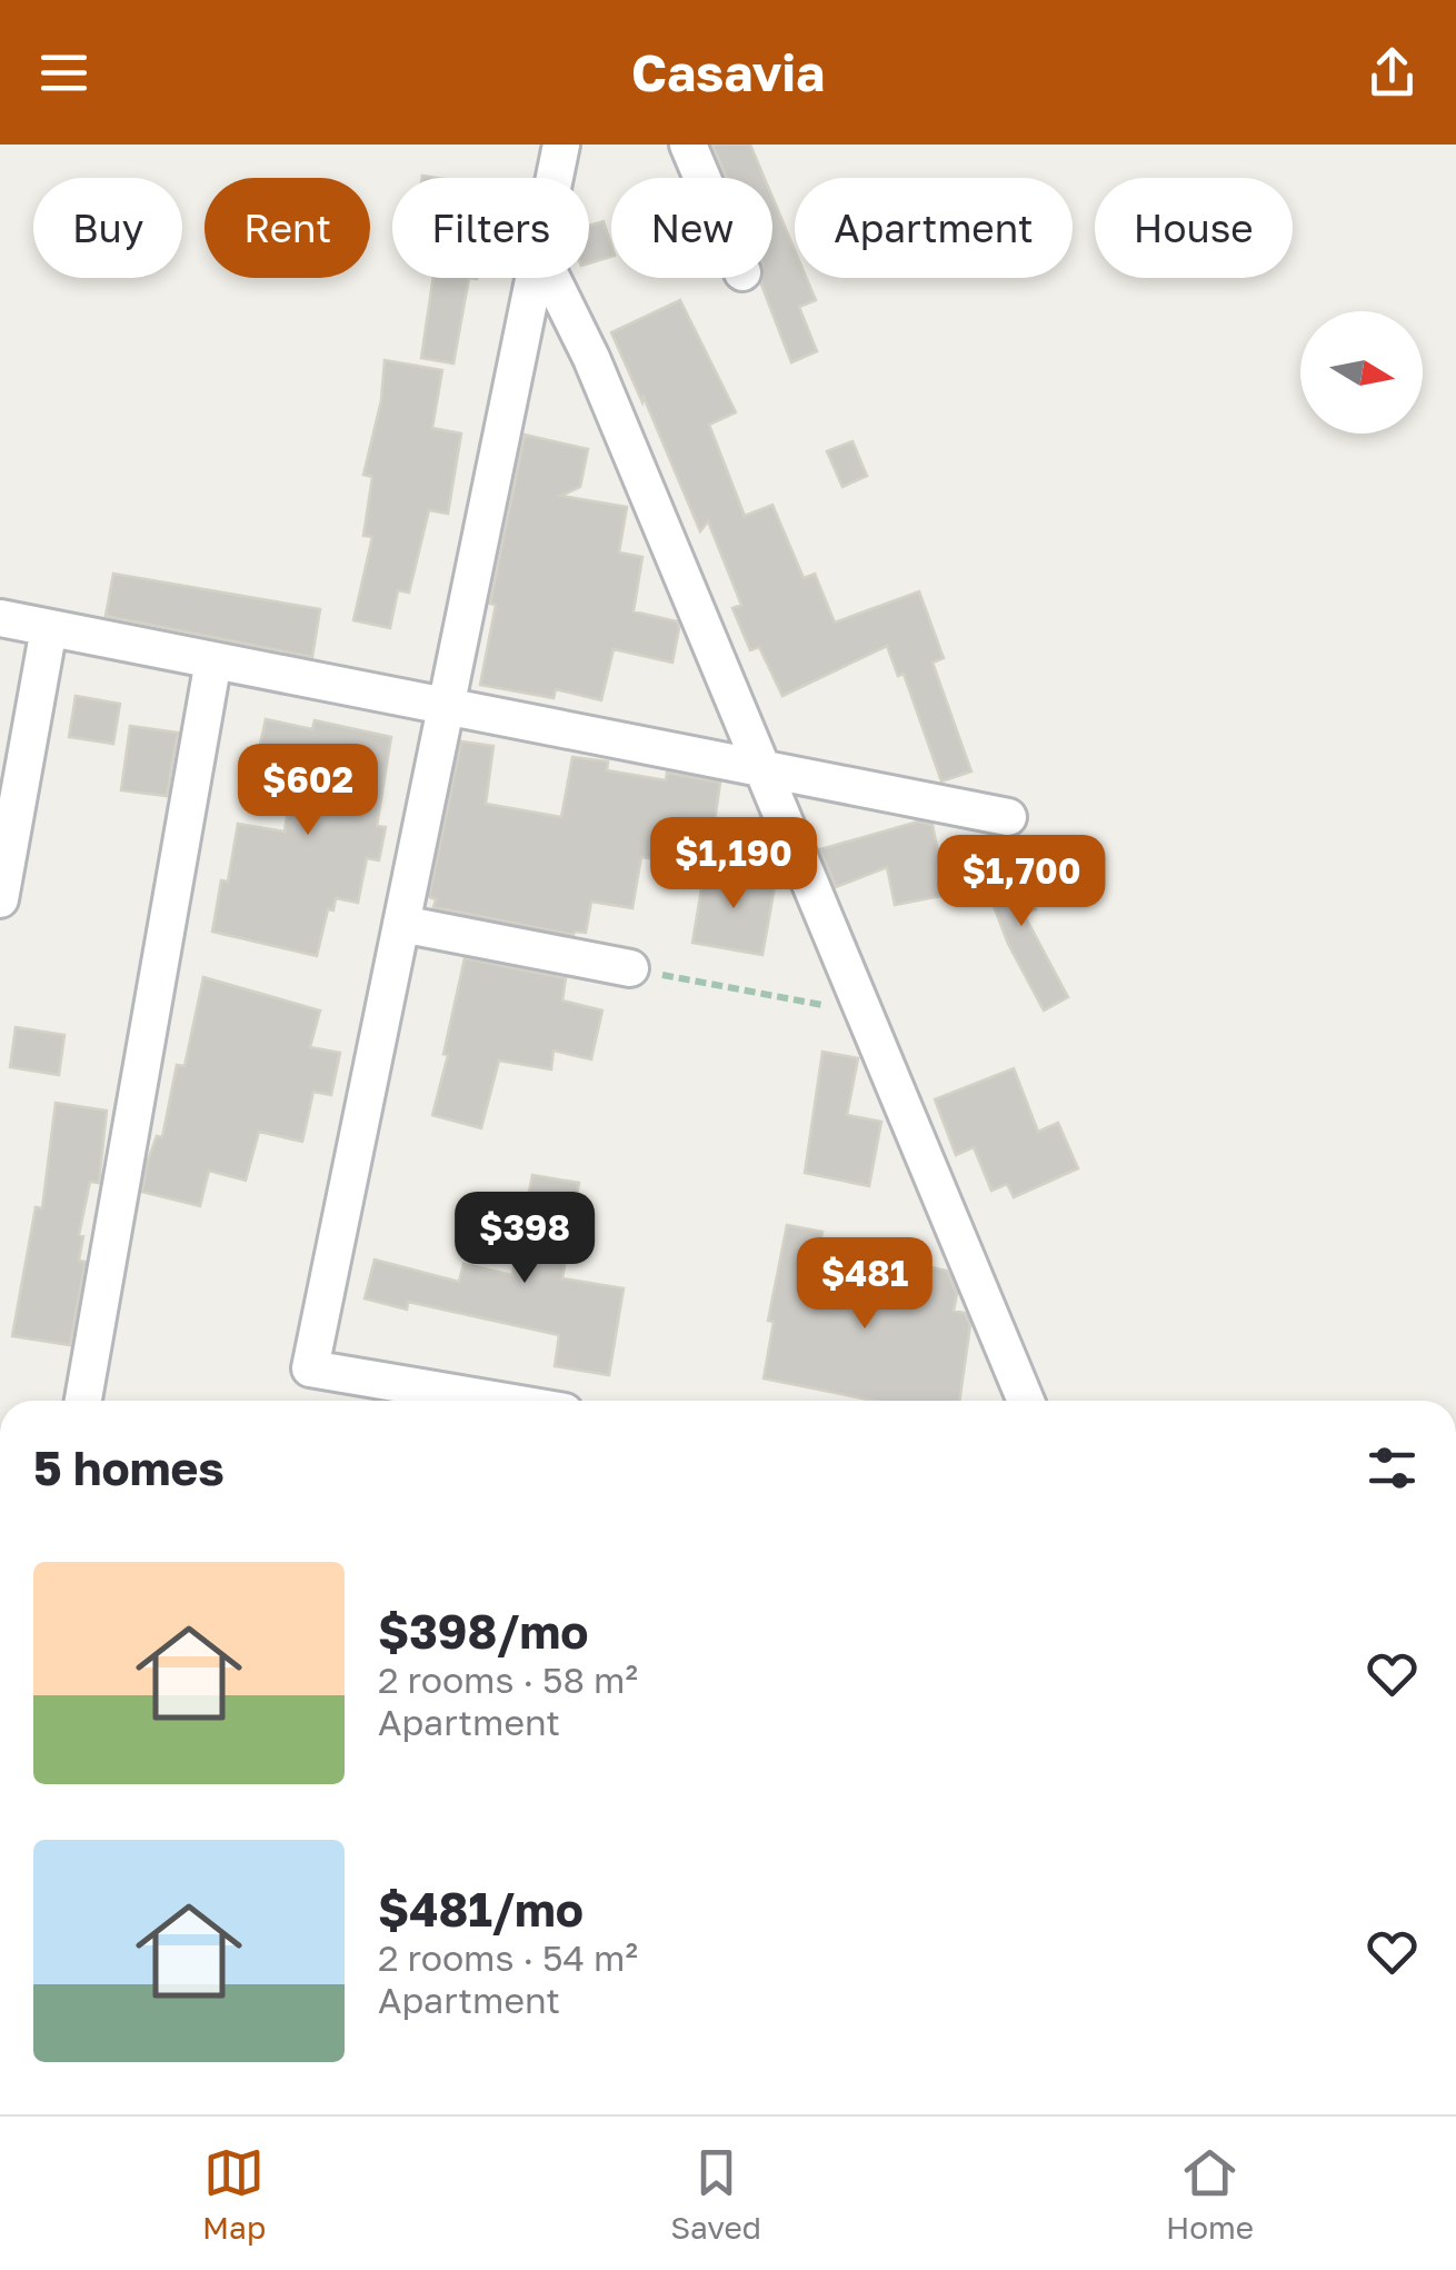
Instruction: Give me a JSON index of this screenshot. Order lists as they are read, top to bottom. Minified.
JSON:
{"north":"right","page":{"header":"Casavia","chip":["Buy","Rent","Filters","New","Apartment","House"],"price":["$602","$1,190","$1,700","$398","$481"],"heading":"5 homes","list":[{"name":"$398/mo","note":"2 rooms · 58 m² · Apartment"},{"name":"$481/mo","note":"2 rooms · 54 m² · Apartment"}],"tabs":["Map","Saved","Home"]}}
